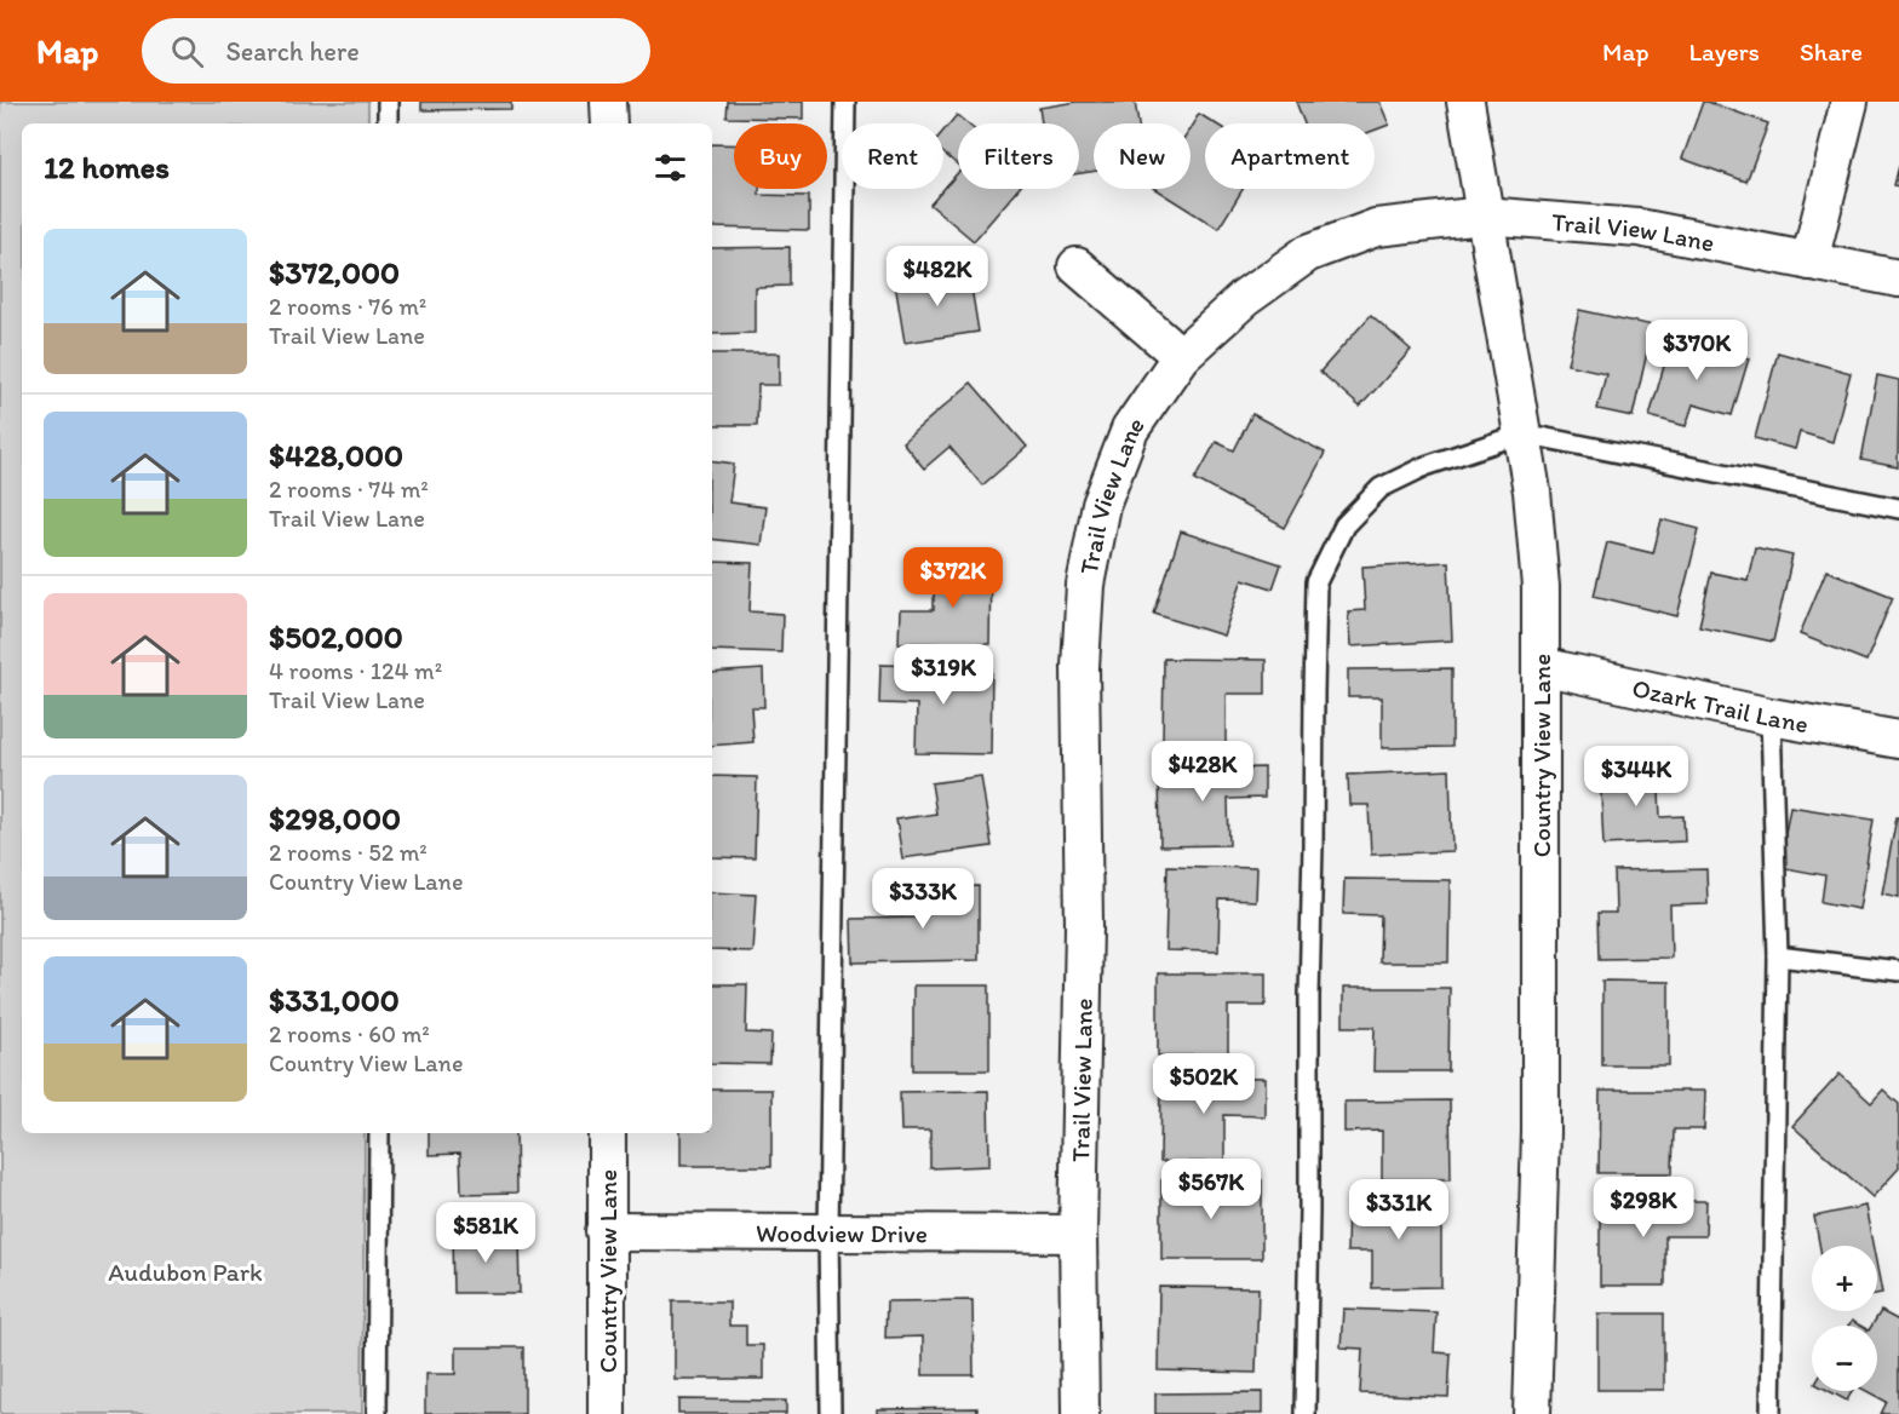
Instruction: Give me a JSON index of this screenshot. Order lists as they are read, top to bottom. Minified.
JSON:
{"streets":{"street":["Trail View Lane","Ozark Trail Lane","Country View Lane","Woodview Drive"]},"crossings":[["Trail View Lane","Country View Lane"],["Trail View Lane","Woodview Drive"],["Ozark Trail Lane","Country View Lane"],["Country View Lane","Woodview Drive"]],"parks":["Audubon Park"],"page":{"header":"Map","search":"Search here","nav":["Map","Layers","Share"],"chip":["Buy","Rent","Filters","New","Apartment"],"heading":"12 homes","list":[{"name":"$372,000","note":"2 rooms · 76 m² · Trail View Lane"},{"name":"$428,000","note":"2 rooms · 74 m² · Trail View Lane"},{"name":"$502,000","note":"4 rooms · 124 m² · Trail View Lane"},{"name":"$298,000","note":"2 rooms · 52 m² · Country View Lane"},{"name":"$331,000","note":"2 rooms · 60 m² · Country View Lane"}],"price":["$482K","$370K","$372K","$319K","$428K","$344K","$333K","$502K","$567K","$298K","$331K","$581K"],"map_buttons":["+","−"]}}
